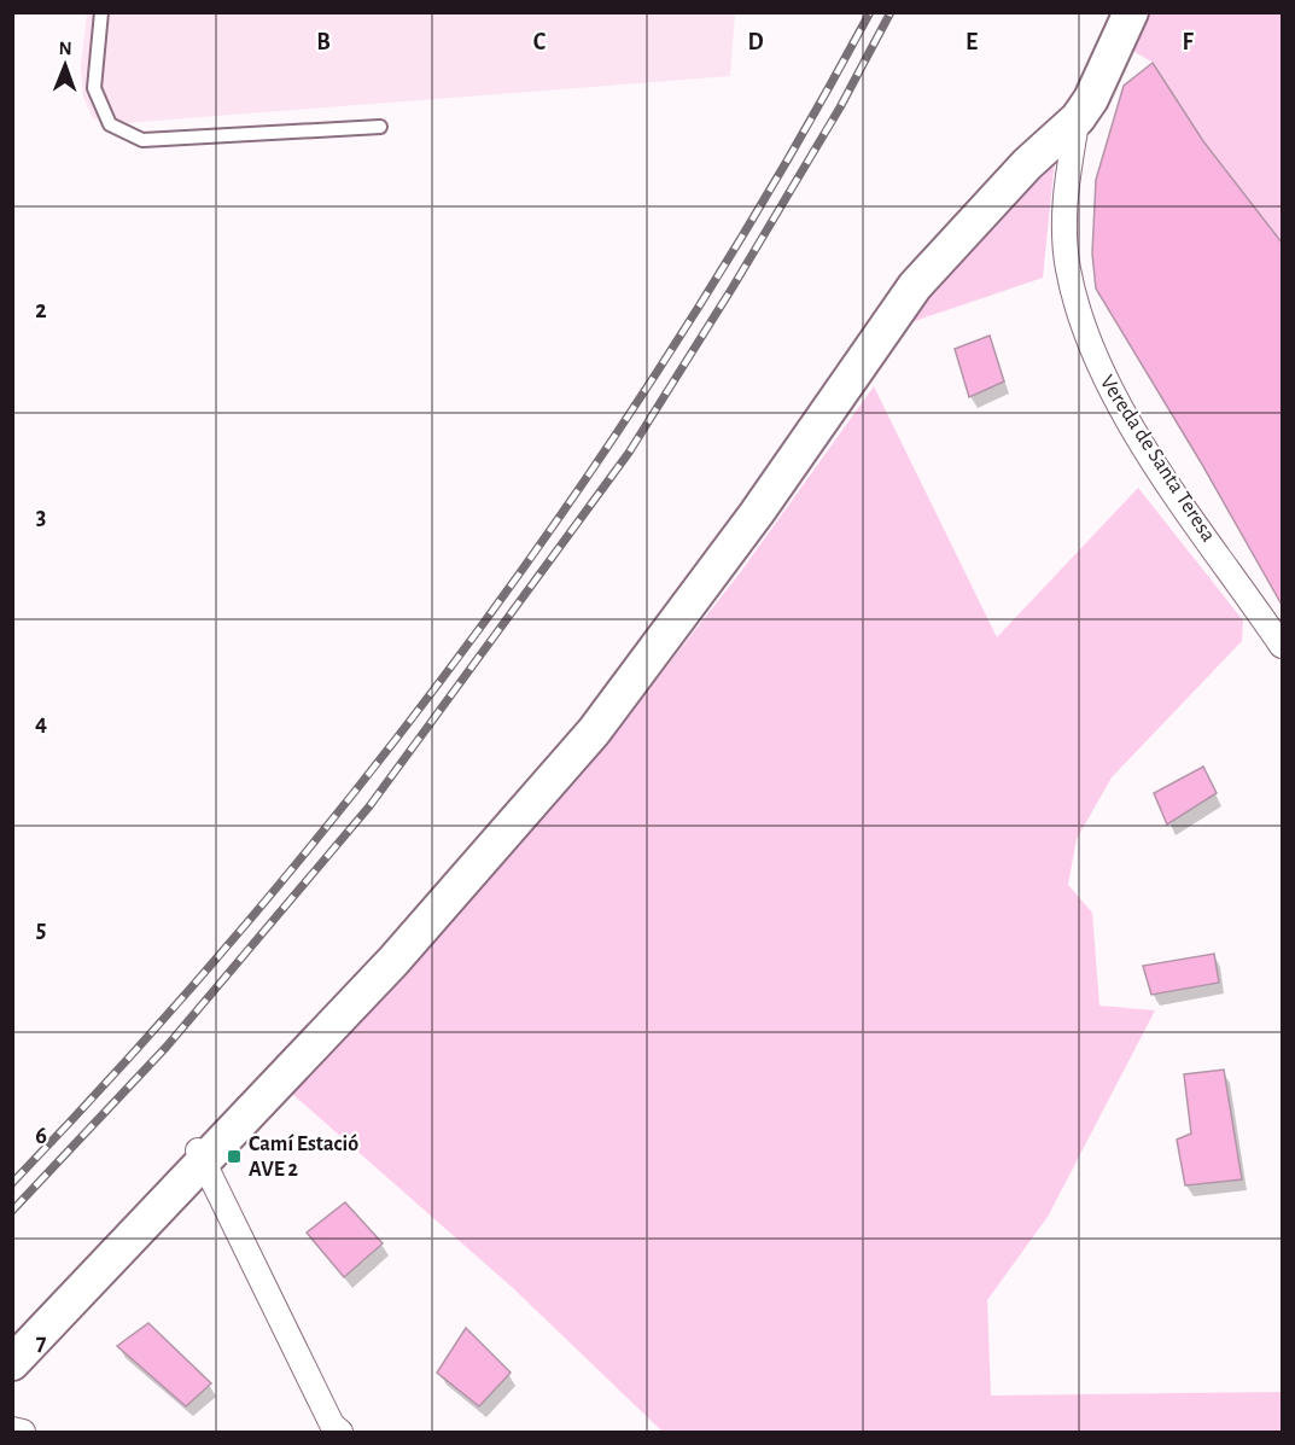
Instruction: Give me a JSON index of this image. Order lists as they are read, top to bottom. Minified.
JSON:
{"streets":{"street":["Vereda de Santa Teresa"]},"places":{"transit":["Camí Estació AVE 2"]},"north":"top","grid":{"columns":["B","C","D","E","F"],"rows":["2","3","4","5","6","7"]}}
